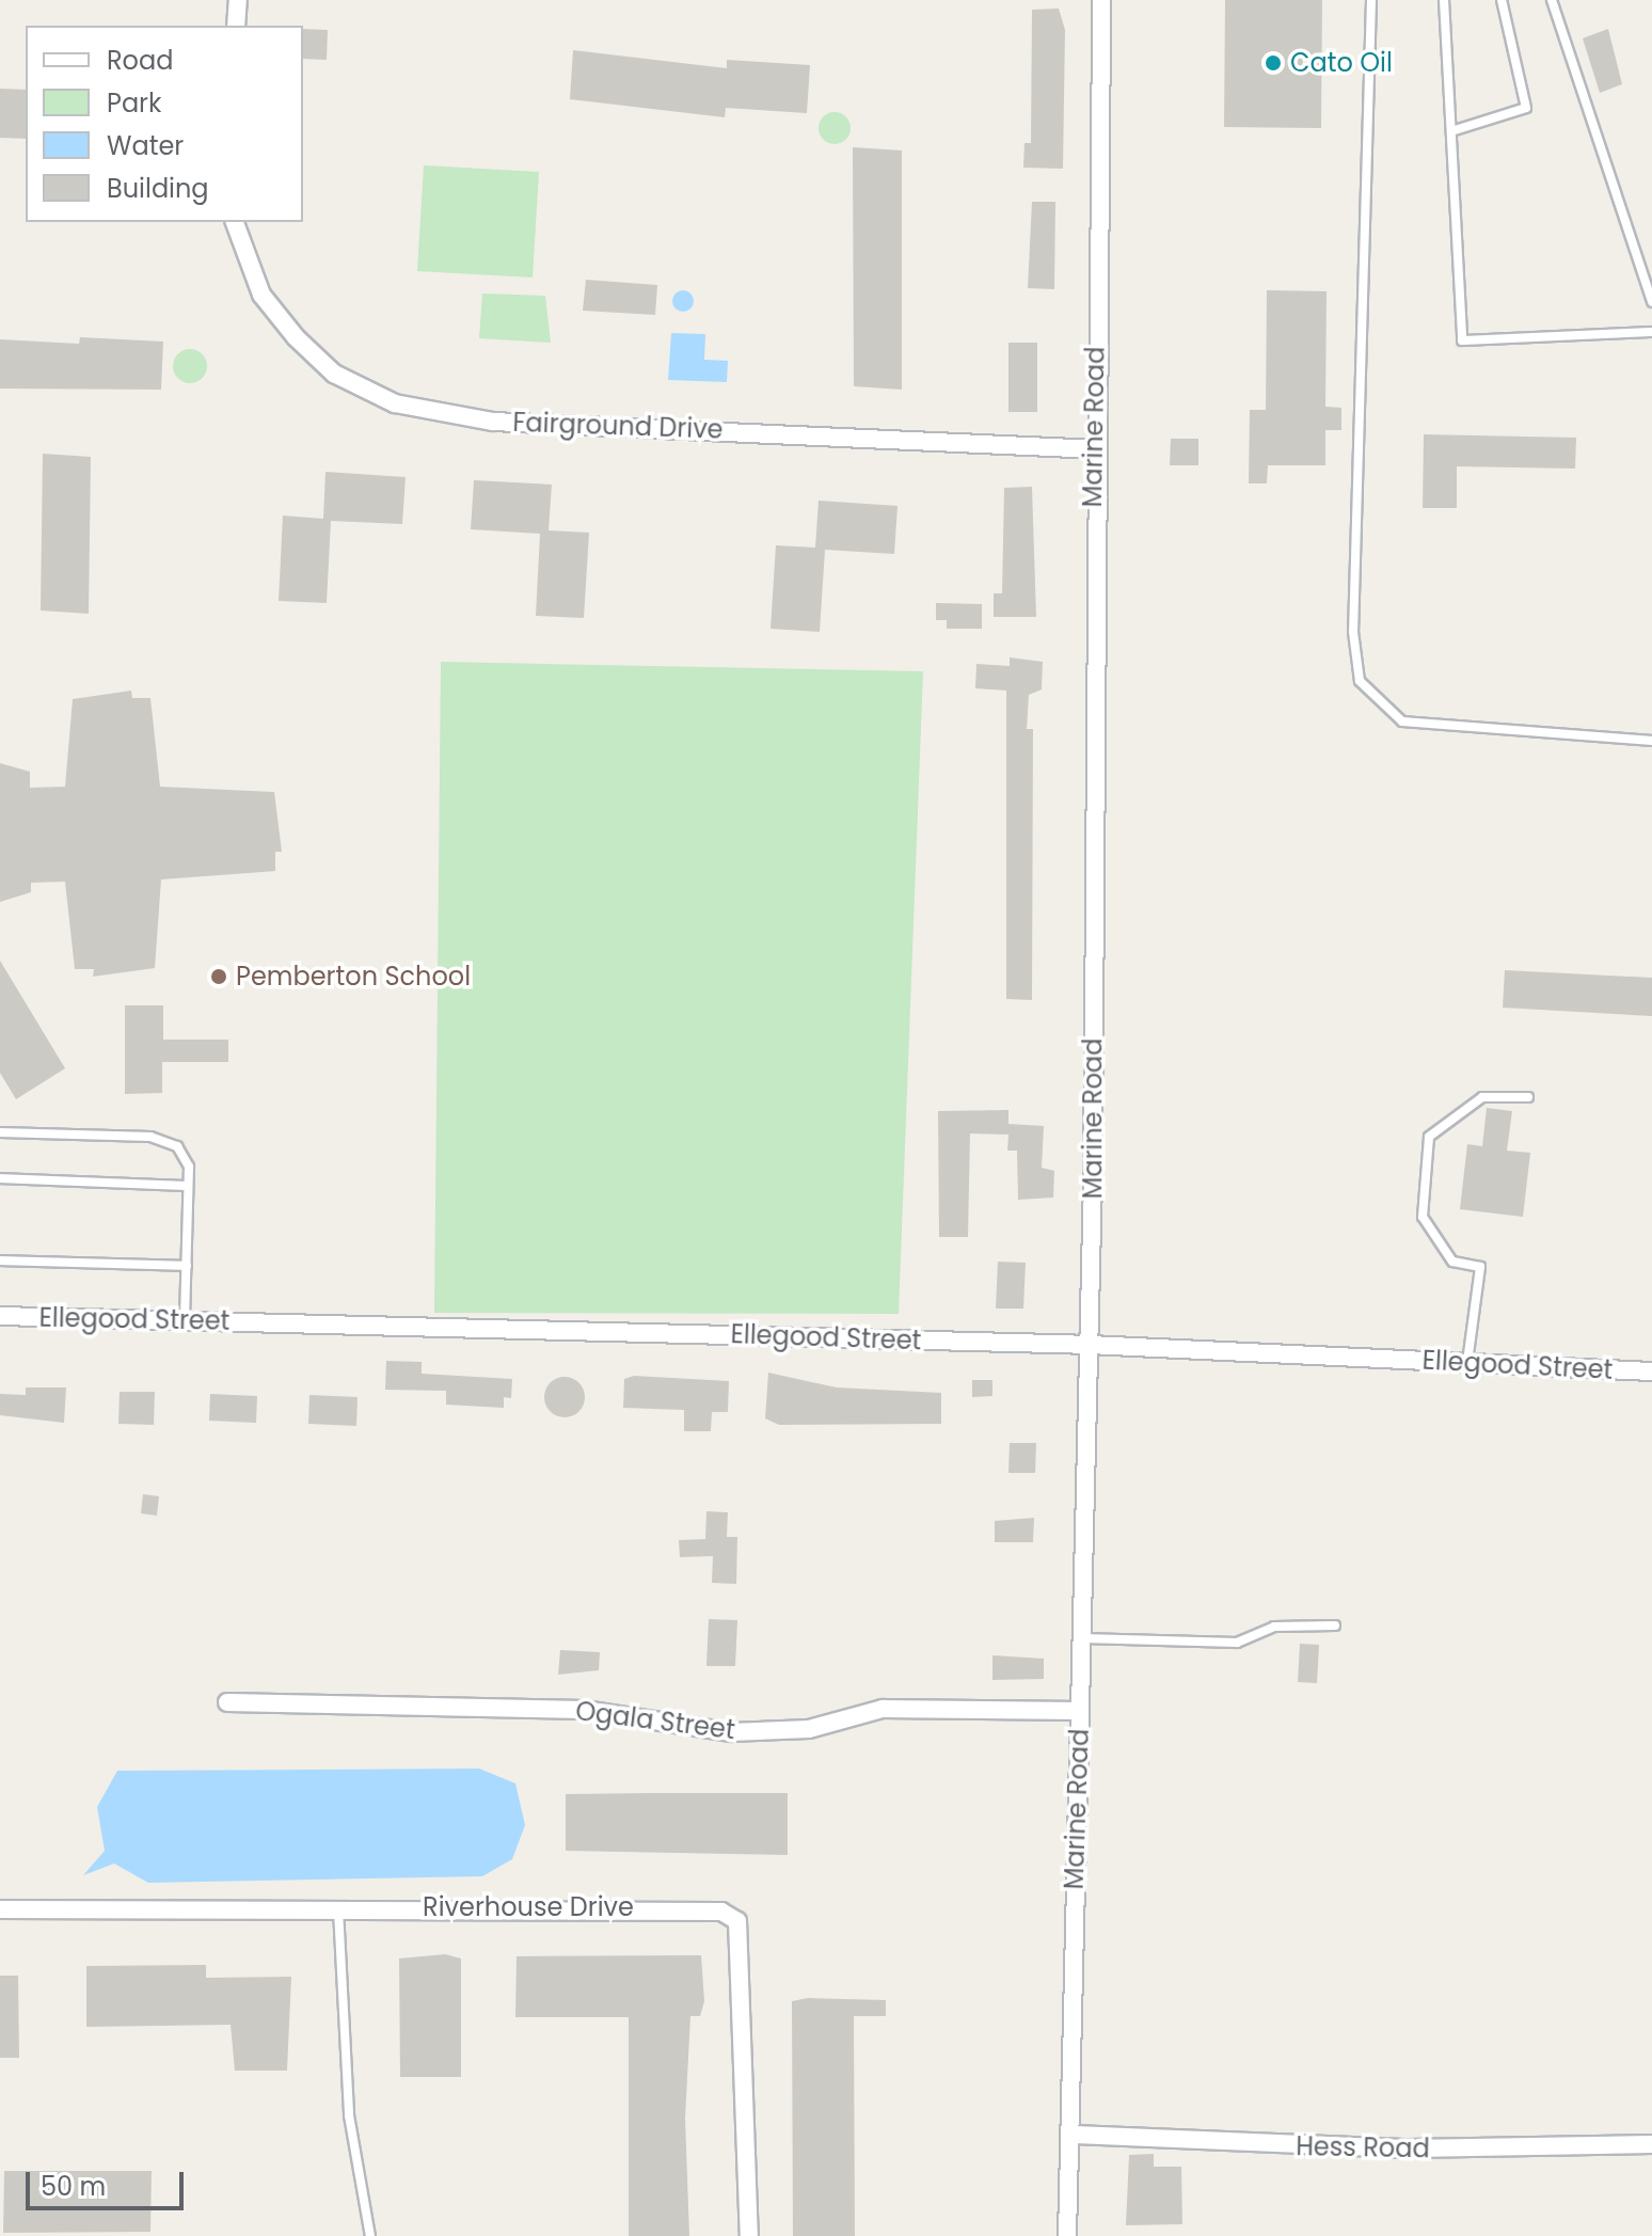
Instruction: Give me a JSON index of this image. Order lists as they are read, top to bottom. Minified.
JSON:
{"streets":{"street":["Fairground Drive","Marine Road","Ellegood Street","Ogala Street","Riverhouse Drive","Hess Road"]},"crossings":[["Fairground Drive","Marine Road"],["Marine Road","Ellegood Street"],["Marine Road","Ogala Street"],["Marine Road","Hess Road"]],"places":["Cato Oil","Pemberton School"],"legend":["Road","Park","Water","Building"],"scale_bar":"50 m"}
